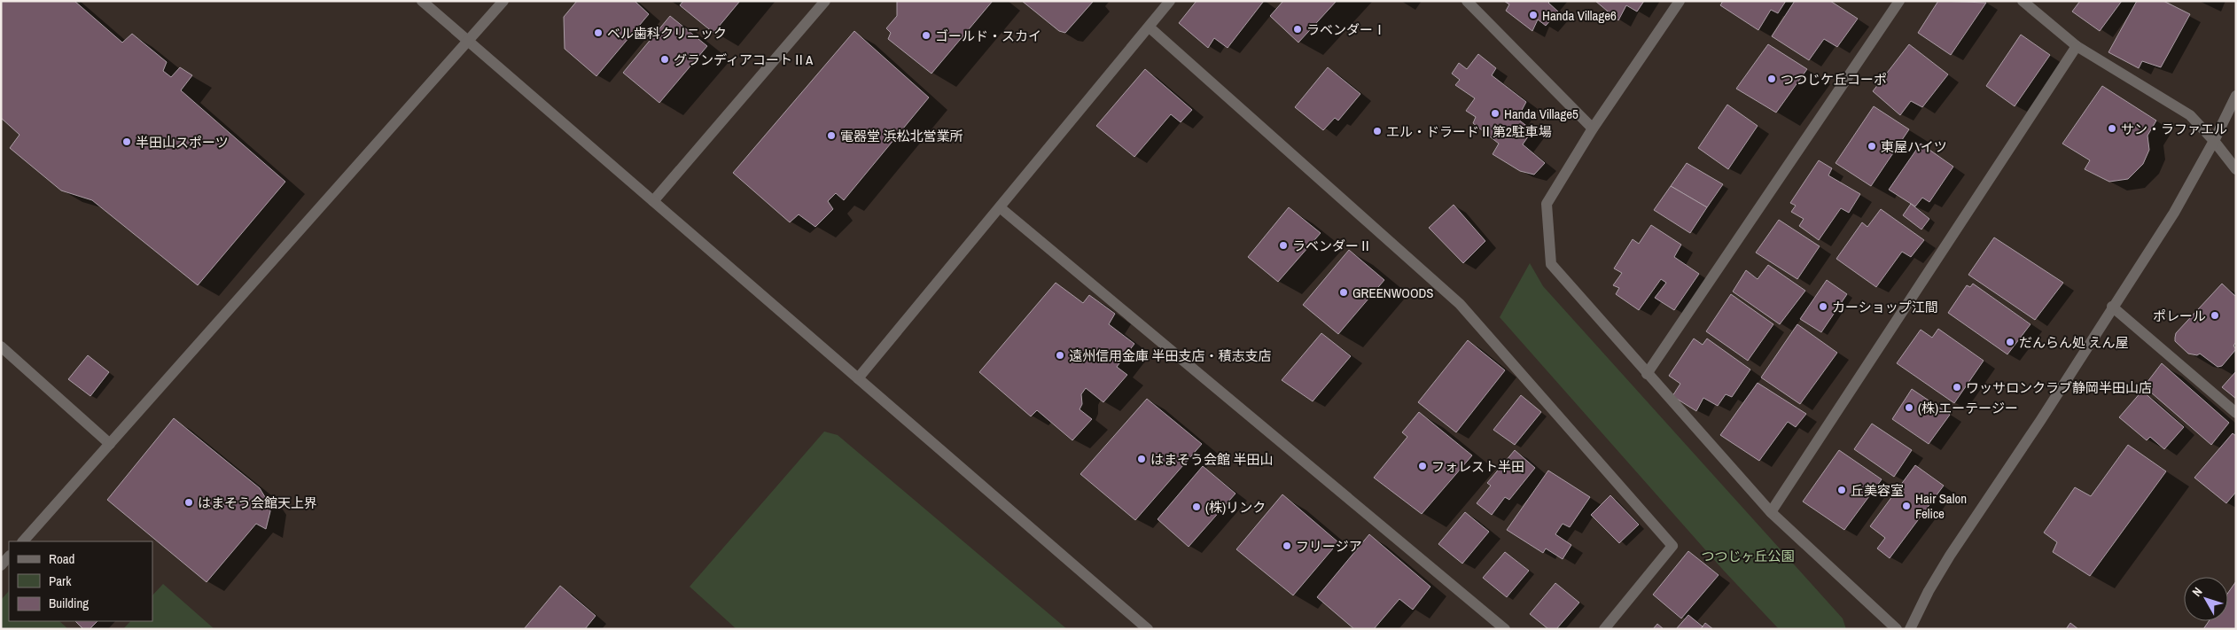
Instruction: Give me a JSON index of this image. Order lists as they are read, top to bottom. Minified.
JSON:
{"parks":["つつじヶ丘公園"],"places":["Handa Village6","ラベンダーⅠ","ベル歯科クリニック","ゴールド・スカイ","グランディアコートⅡA","つつじケ丘コーポ","Handa Village5","サン・ラファエル","エル・ドラードⅡ第2駐車場","電器堂 浜松北営業所","半田山スポーツ","東屋ハイツ","ラベンダーⅡ","GREENWOODS","カーショップ江間","ポレール","だんらん処 えん屋","遠州信用金庫 半田支店・積志支店","ワッサロンクラブ静岡半田山店","(株)エーテージー","はまそう会館 半田山","フォレスト半田","丘美容室","はまそう会館天上界","Hair Salon Felice","(株)リンク","フリージア"],"legend":["Road","Park","Building"],"north":"top left"}
